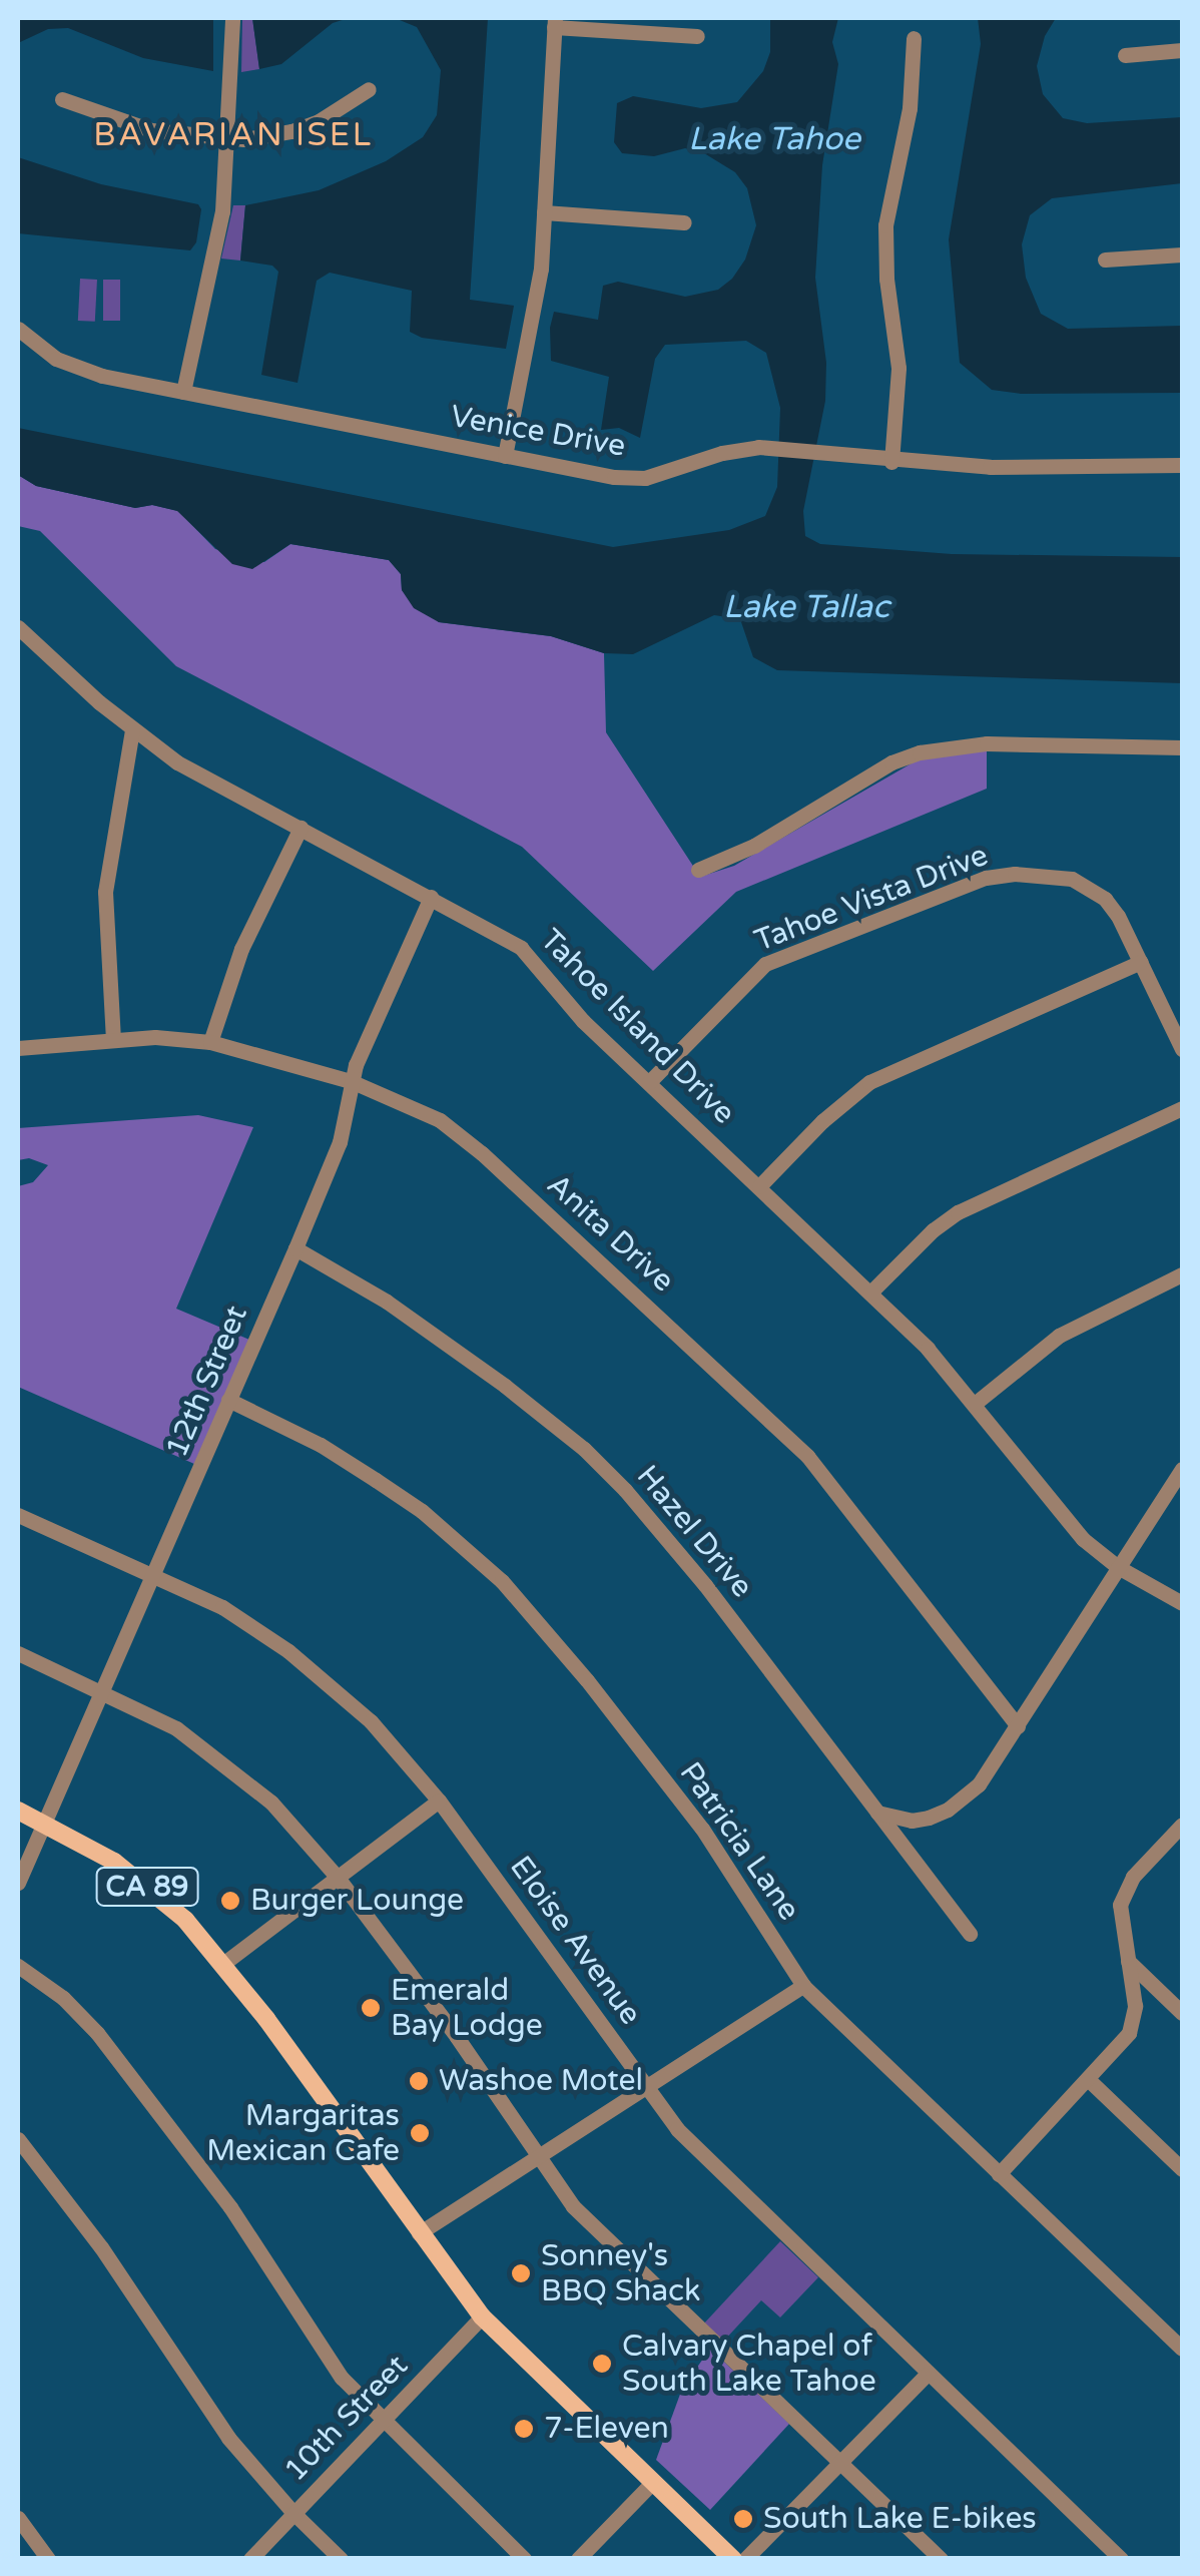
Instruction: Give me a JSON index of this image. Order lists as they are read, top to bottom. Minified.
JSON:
{"streets":{"main road":["CA 89"],"street":["Venice Drive","Tahoe Vista Drive","Tahoe Island Drive","Anita Drive","12th Street","Hazel Drive","Patricia Lane","Eloise Avenue","10th Street"]},"crossings":[["Tahoe Vista Drive","Tahoe Island Drive"],["Tahoe Island Drive","12th Street"],["Anita Drive","12th Street"],["12th Street","Hazel Drive"],["12th Street","Patricia Lane"],["12th Street","CA 89"],["12th Street","Eloise Avenue"],["CA 89","10th Street"]],"districts":["BAVARIAN ISEL"],"water":["Lake Tahoe","Lake Tallac"],"places":["Burger Lounge","Emerald Bay Lodge","Washoe Motel","Margaritas Mexican Cafe","Sonney's BBQ Shack","Calvary Chapel of South Lake Tahoe","7-Eleven","South Lake E-bikes"]}
